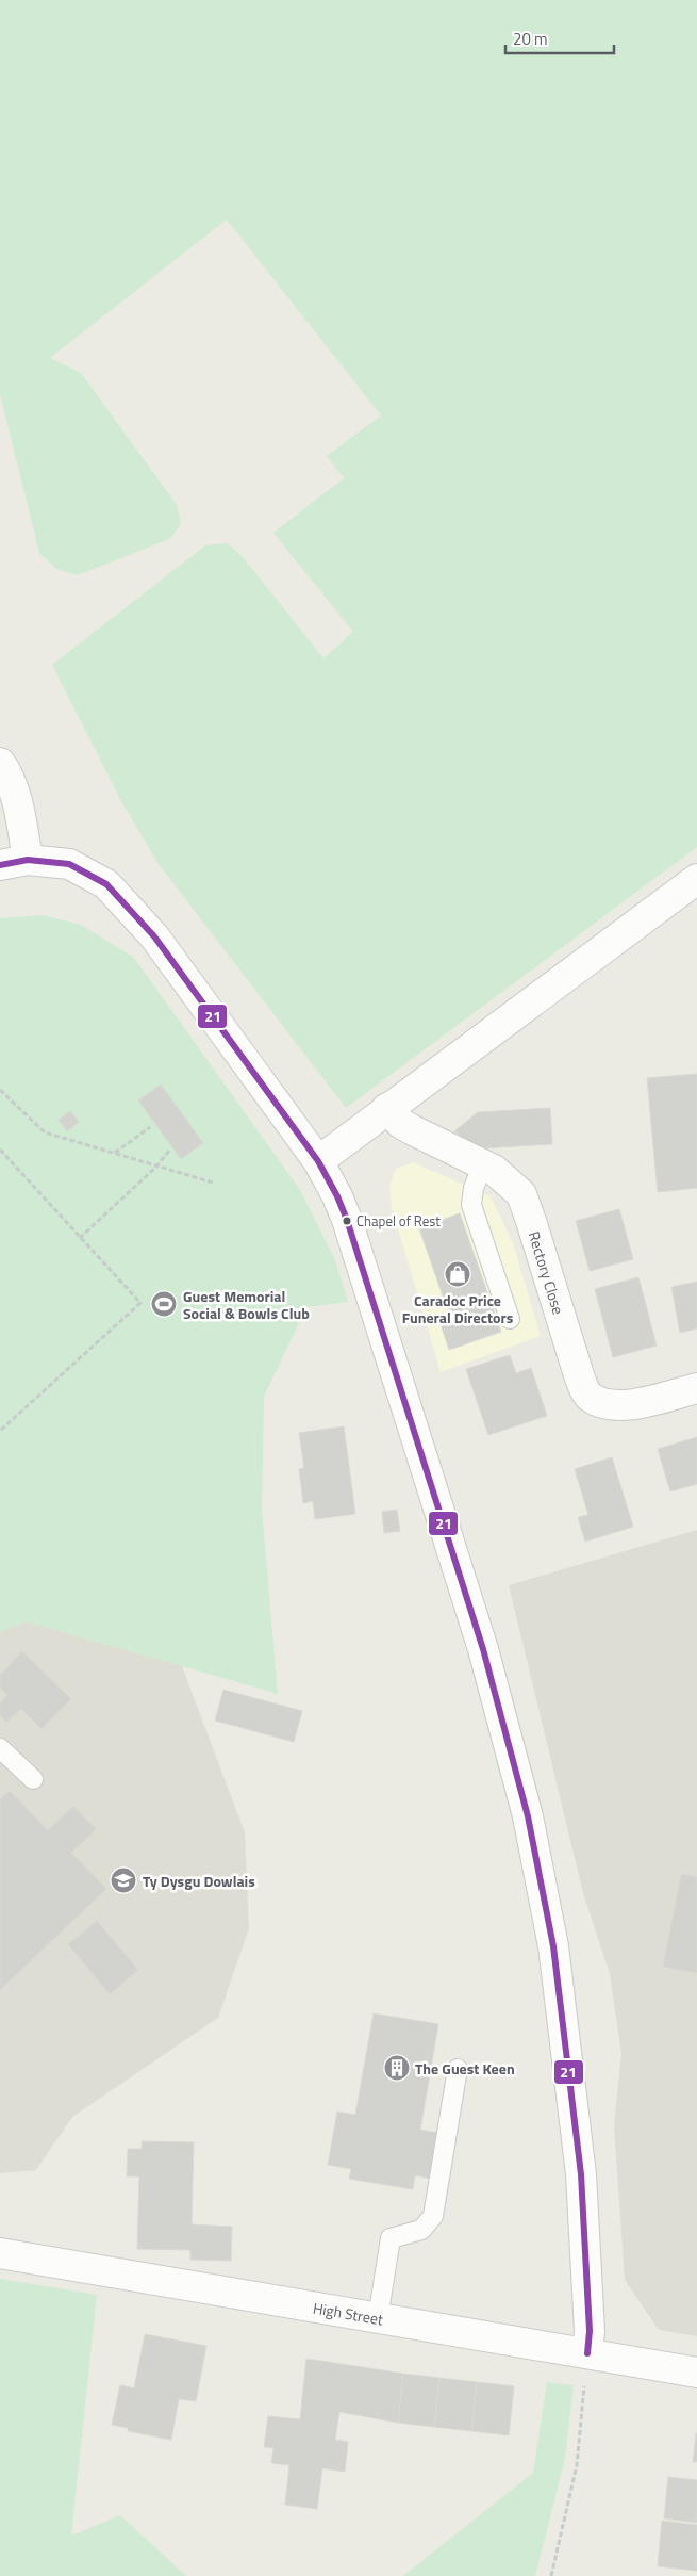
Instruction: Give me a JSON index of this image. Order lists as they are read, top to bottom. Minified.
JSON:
{"streets":{"street":["Rectory Close","High Street"]},"places":{"other":["Chapel of Rest"],"shop":["Caradoc Price Funeral Directors"],"sports":["Guest Memorial Social & Bowls Club"],"school or university":["Ty Dysgu Dowlais"],"building":["The Guest Keen"]},"lines":["transit line 21"],"scale_bar":"20 m"}
